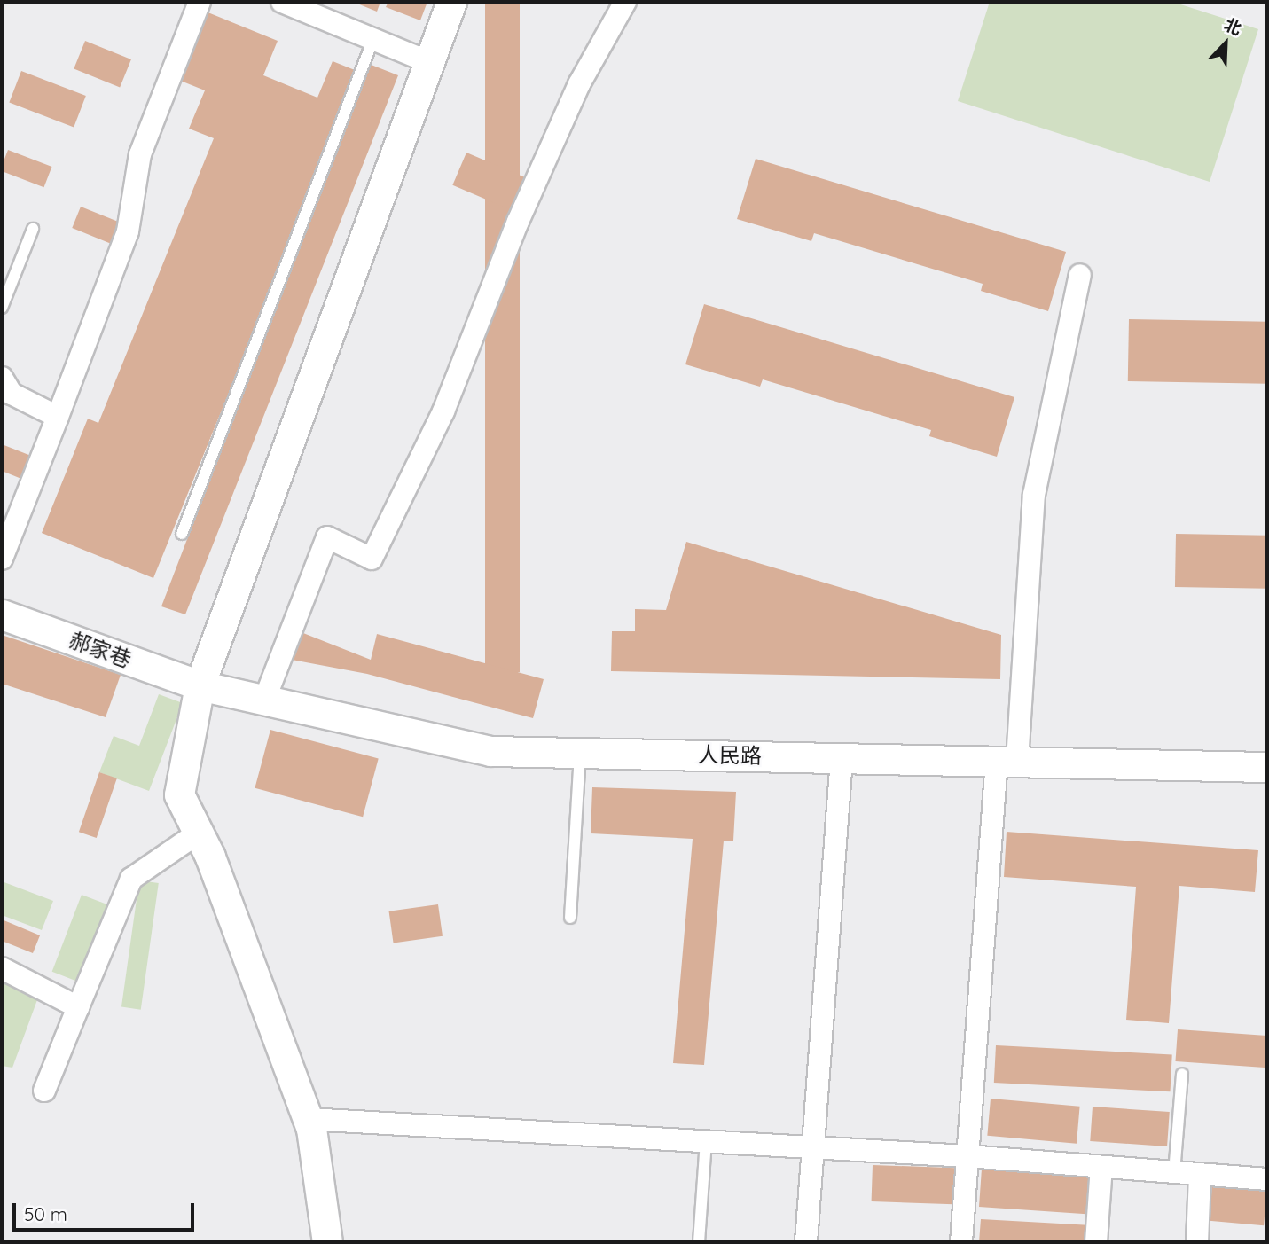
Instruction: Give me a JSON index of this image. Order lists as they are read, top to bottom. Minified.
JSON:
{"streets":{"street":["郝家巷","人民路"]},"crossings":[["郝家巷","人民路"]],"scale_bar":"50 m","north":"top right"}
